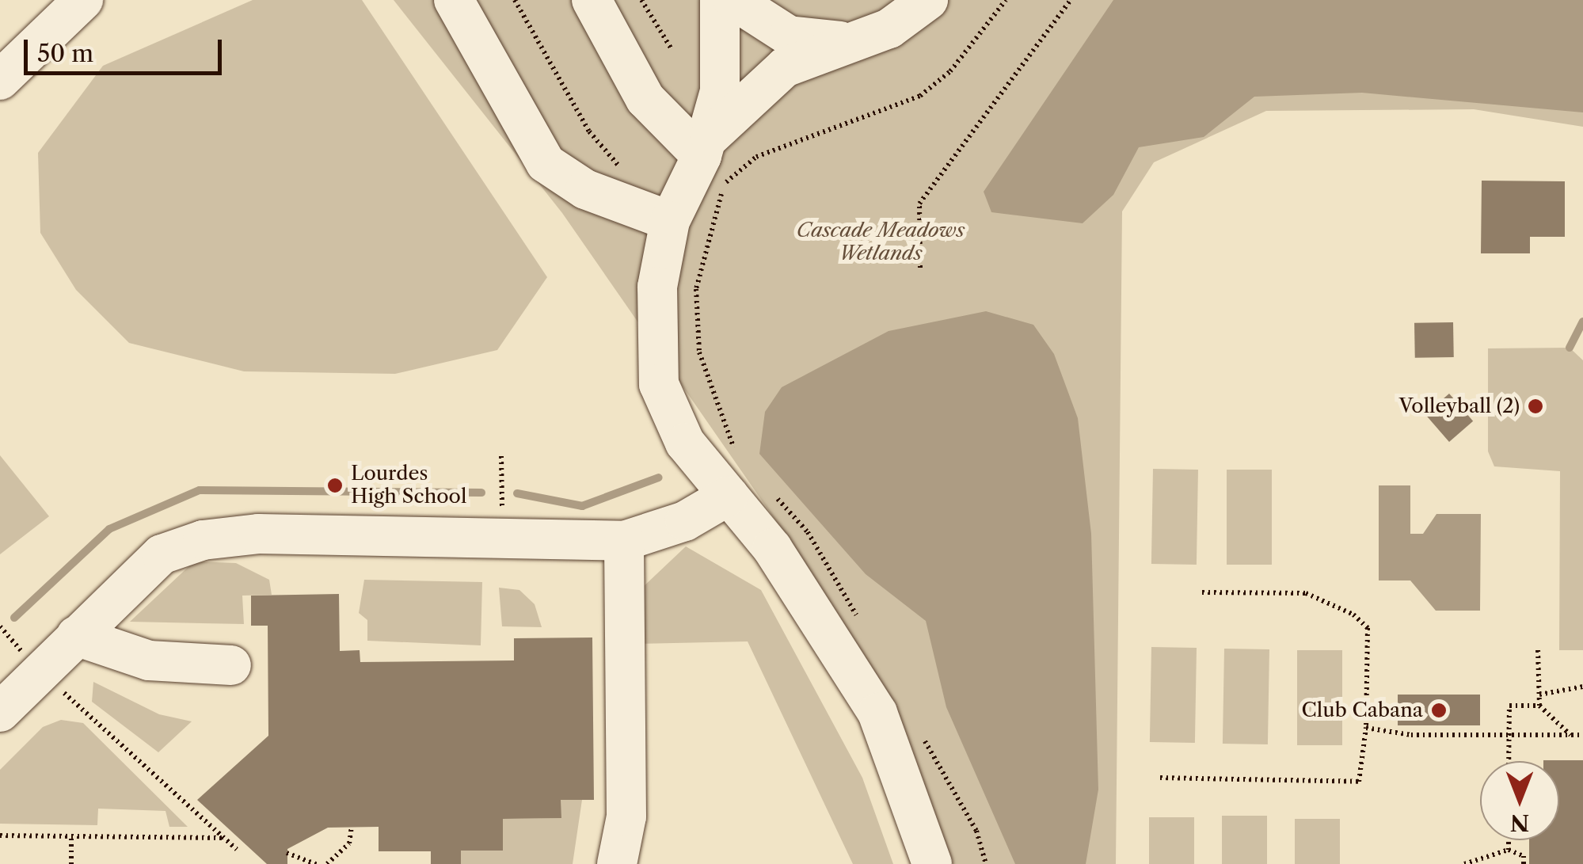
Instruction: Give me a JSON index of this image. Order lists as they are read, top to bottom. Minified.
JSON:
{"parks":["Cascade Meadows Wetlands"],"places":["Volleyball (2)","Lourdes High School","Club Cabana"],"scale_bar":"50 m","north":"bottom"}
